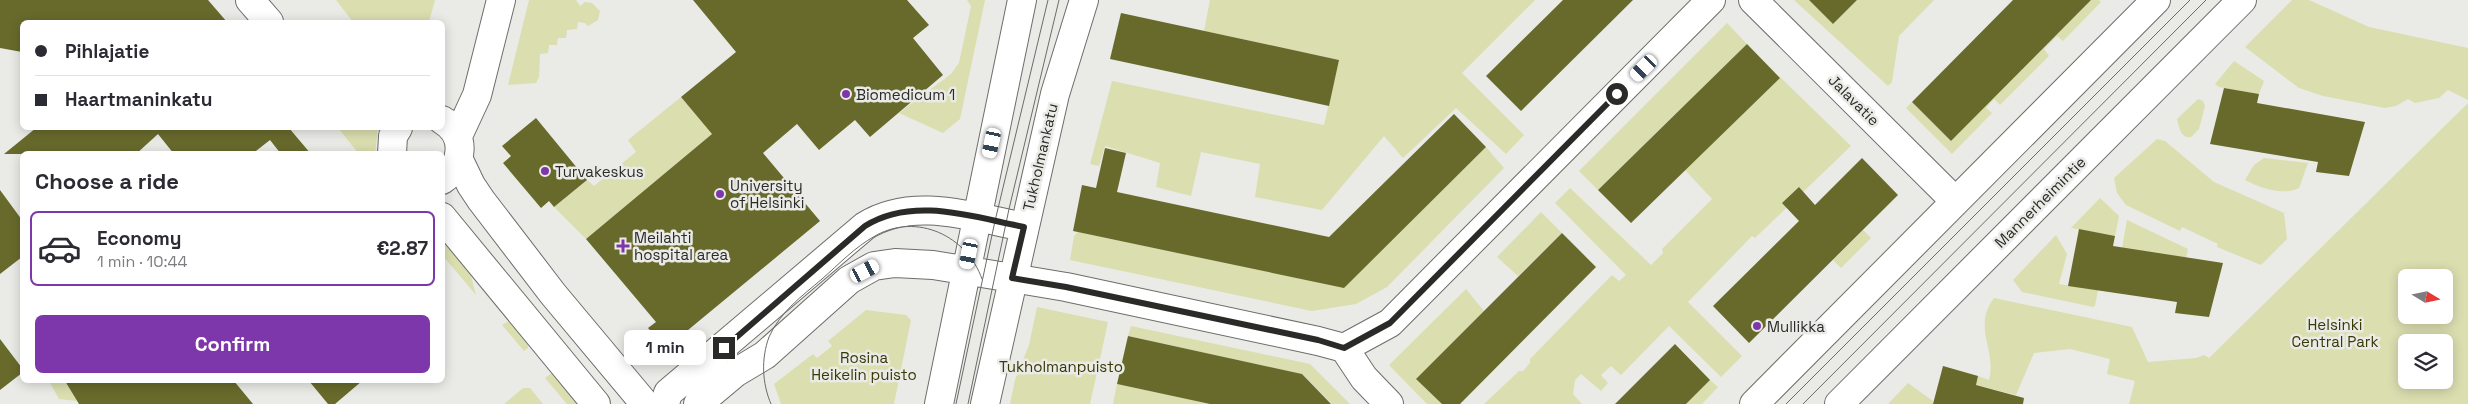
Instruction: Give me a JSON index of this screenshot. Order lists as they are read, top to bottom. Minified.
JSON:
{"streets":{"main road":["Jalavatie","Tukholmankatu","Mannerheimintie"]},"parks":["Helsinki Central Park","Rosina Heikelin puisto","Tukholmanpuisto"],"places":{"other":["Biomedicum 1","Turvakeskus","University of Helsinki","Mullikka"],"health":["Meilahti hospital area"]},"north":"right","page":{"banner":["Pihlajatie","Haartmaninkatu"],"heading":"Choose a ride","list":[{"name":"Economy","note":"1 min · 10:44","value":"€2.87"}],"buttons":"Confirm","bubble":"1 min"}}
